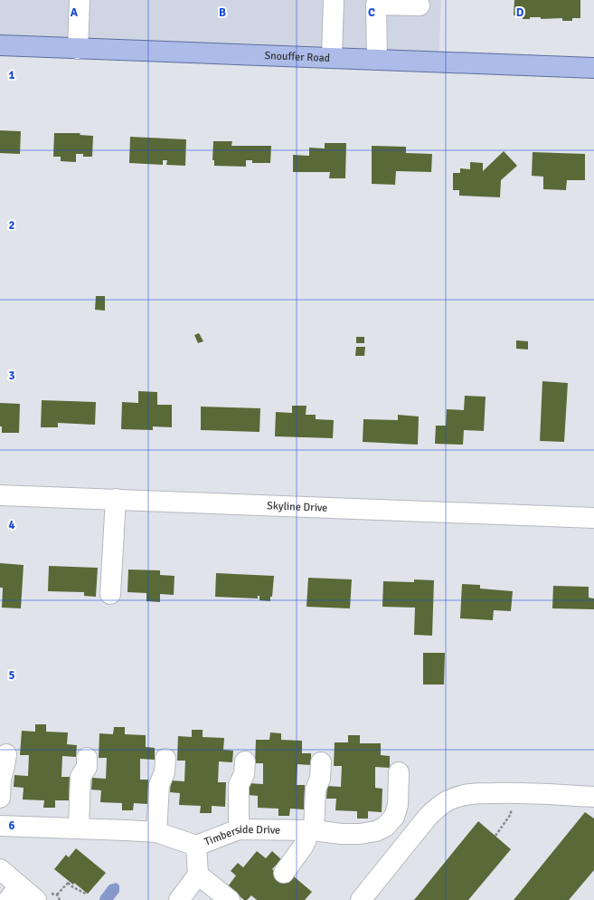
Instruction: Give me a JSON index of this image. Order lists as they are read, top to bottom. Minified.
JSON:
{"streets":{"main road":["Snouffer Road"],"street":["Skyline Drive","Timberside Drive"]},"grid":{"columns":["A","B","C","D"],"rows":["1","2","3","4","5","6"]}}
